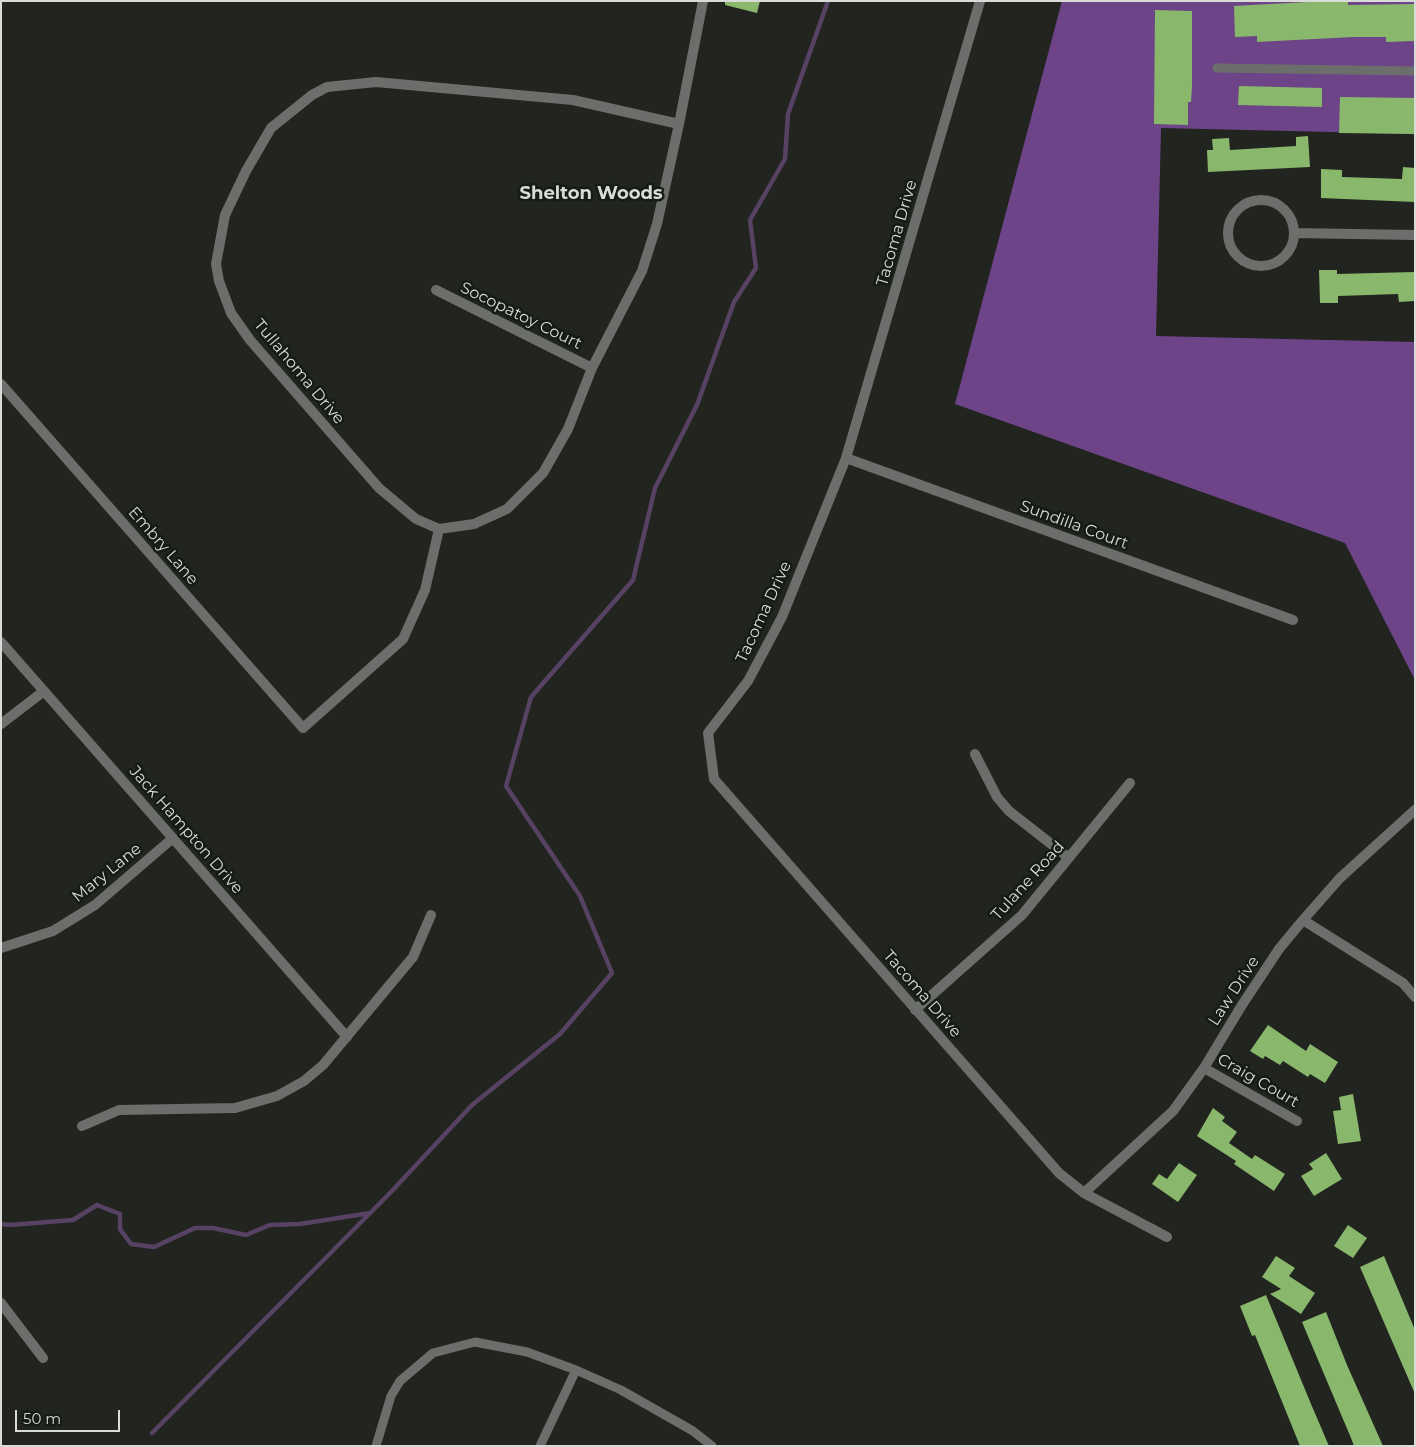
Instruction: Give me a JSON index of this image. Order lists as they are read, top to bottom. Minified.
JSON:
{"streets":{"street":["Tacoma Drive","Socopatoy Court","Tullahoma Drive","Sundilla Court","Embry Lane","Jack Hampton Drive","Mary Lane","Tulane Road","Law Drive","Craig Court"]},"crossings":[["Tacoma Drive","Sundilla Court"],["Tacoma Drive","Tulane Road"],["Tacoma Drive","Law Drive"],["Tullahoma Drive","Embry Lane"],["Jack Hampton Drive","Mary Lane"],["Law Drive","Craig Court"]],"districts":["Shelton Woods"],"scale_bar":"50 m"}
